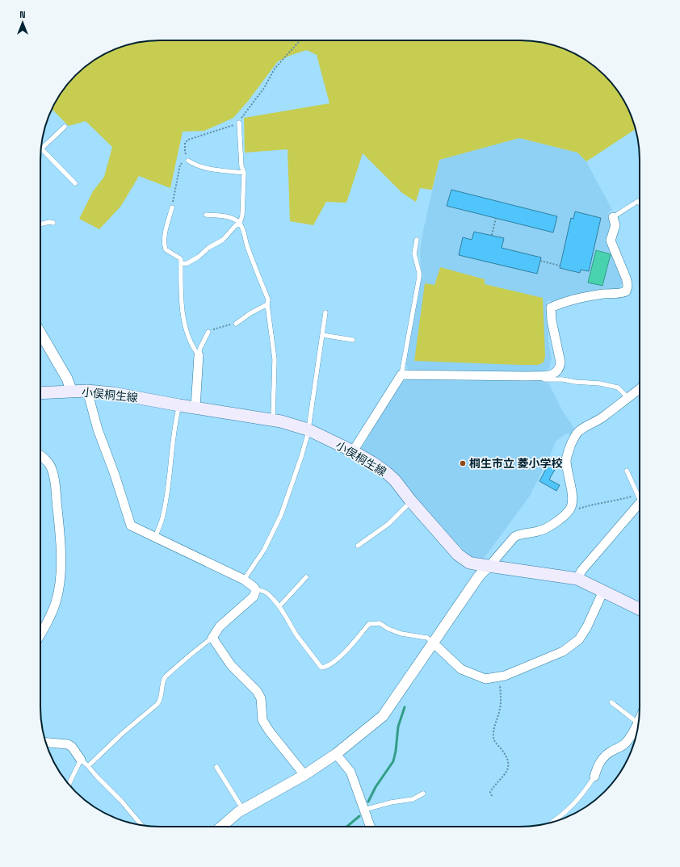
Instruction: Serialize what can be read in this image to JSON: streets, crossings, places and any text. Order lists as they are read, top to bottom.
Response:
{
  "streets": {
    "main road": ["小俣桐生線"]
  },
  "places": ["桐生市立 菱小学校"],
  "north": "top"
}
